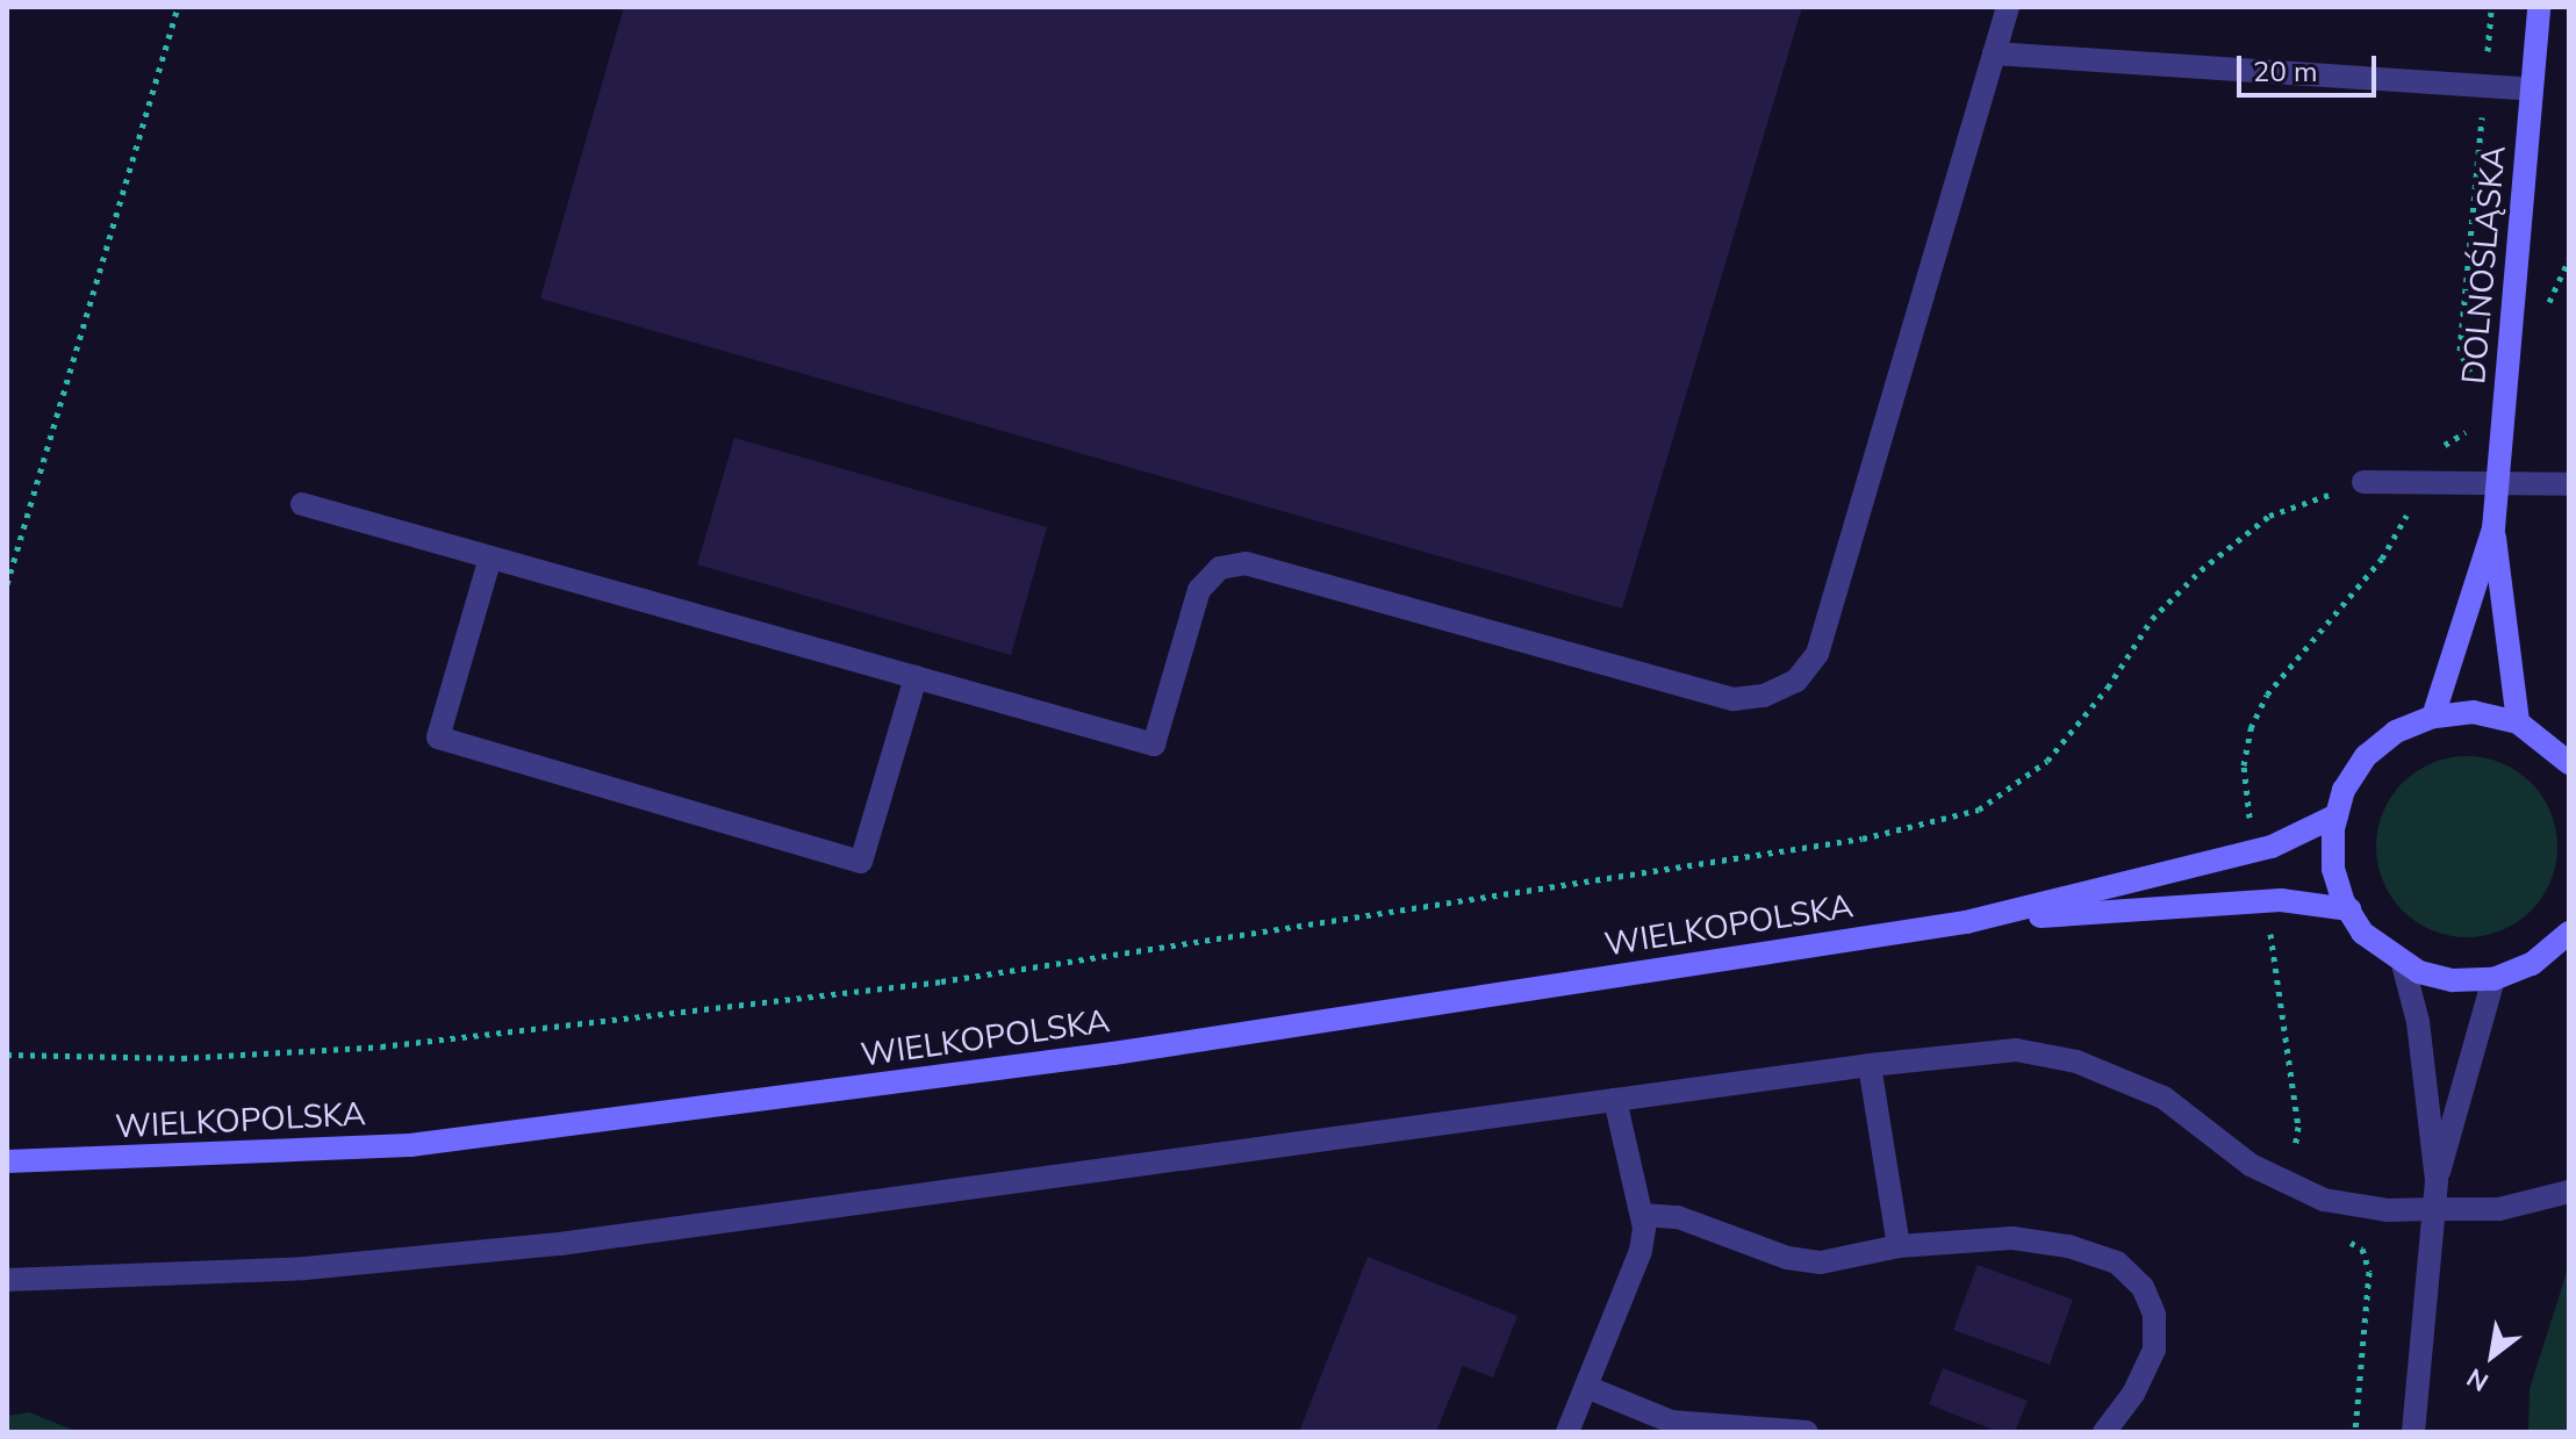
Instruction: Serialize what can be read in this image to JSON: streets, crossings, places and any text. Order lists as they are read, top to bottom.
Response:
{
  "streets": {
    "main road": ["DOLNOŚLĄSKA", "WIELKOPOLSKA"]
  },
  "scale_bar": "20 m",
  "north": "bottom left"
}
